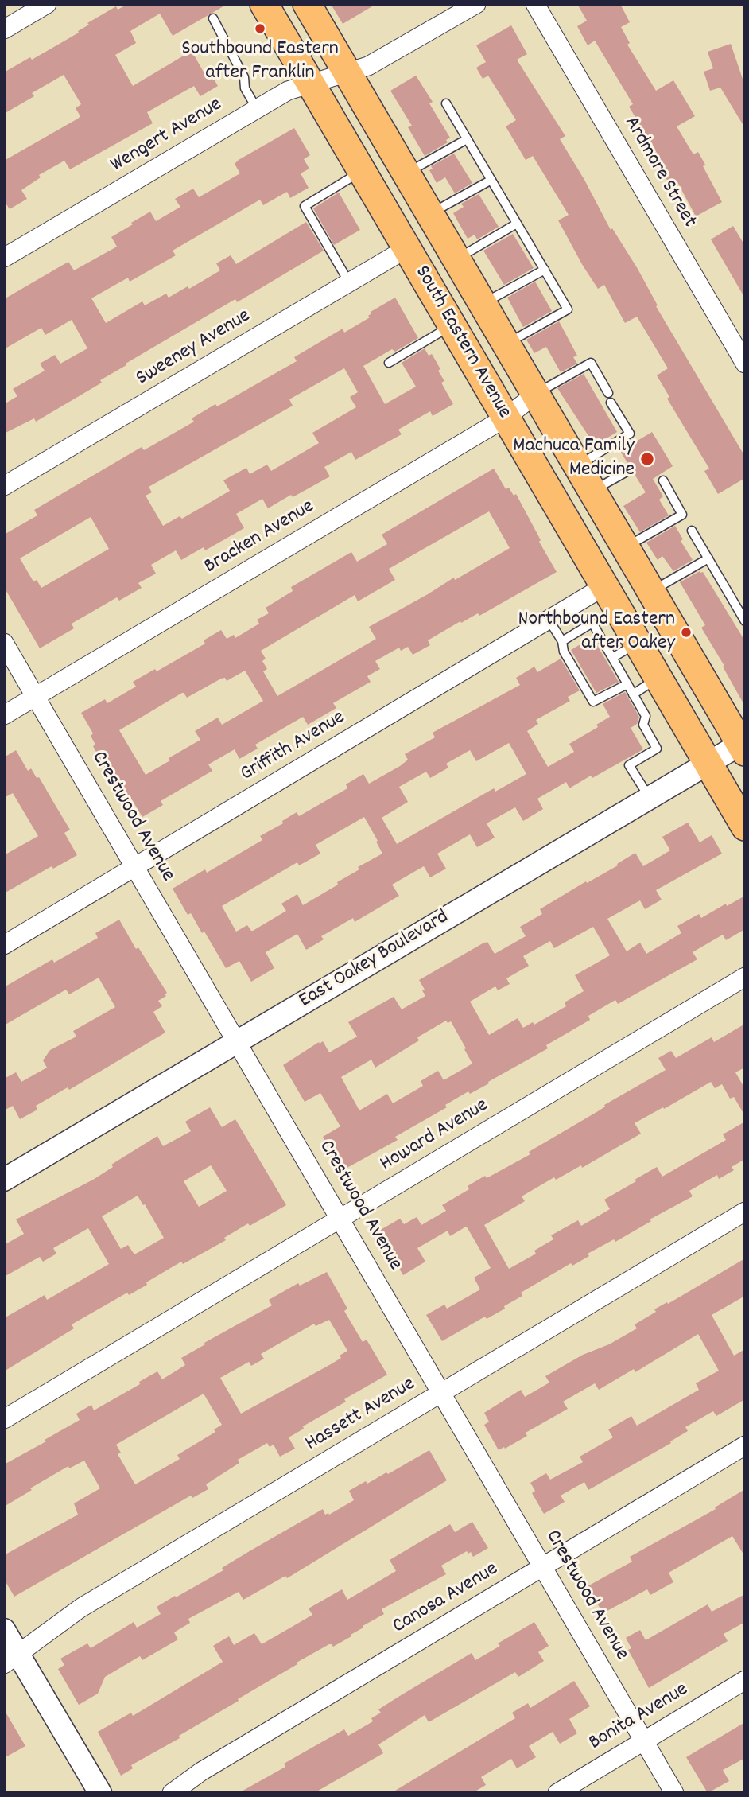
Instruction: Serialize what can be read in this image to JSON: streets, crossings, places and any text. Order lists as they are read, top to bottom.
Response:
{
  "streets": {
    "main road": ["South Eastern Avenue"],
    "street": [
      "Wengert Avenue",
      "Ardmore Street",
      "Sweeney Avenue",
      "Bracken Avenue",
      "Griffith Avenue",
      "Crestwood Avenue",
      "East Oakey Boulevard",
      "Howard Avenue",
      "Hassett Avenue",
      "Canosa Avenue",
      "Bonita Avenue"
    ]
  },
  "crossings": [
    ["Wengert Avenue", "South Eastern Avenue"],
    ["South Eastern Avenue", "Sweeney Avenue"],
    ["South Eastern Avenue", "Bracken Avenue"],
    ["South Eastern Avenue", "Griffith Avenue"],
    ["South Eastern Avenue", "East Oakey Boulevard"],
    ["Bracken Avenue", "Crestwood Avenue"],
    ["Griffith Avenue", "Crestwood Avenue"],
    ["Crestwood Avenue", "East Oakey Boulevard"],
    ["Crestwood Avenue", "Howard Avenue"],
    ["Crestwood Avenue", "Hassett Avenue"],
    ["Crestwood Avenue", "Canosa Avenue"],
    ["Crestwood Avenue", "Bonita Avenue"]
  ],
  "places": ["Southbound Eastern after Franklin", "Machuca Family Medicine", "Northbound Eastern after Oakey"]
}
